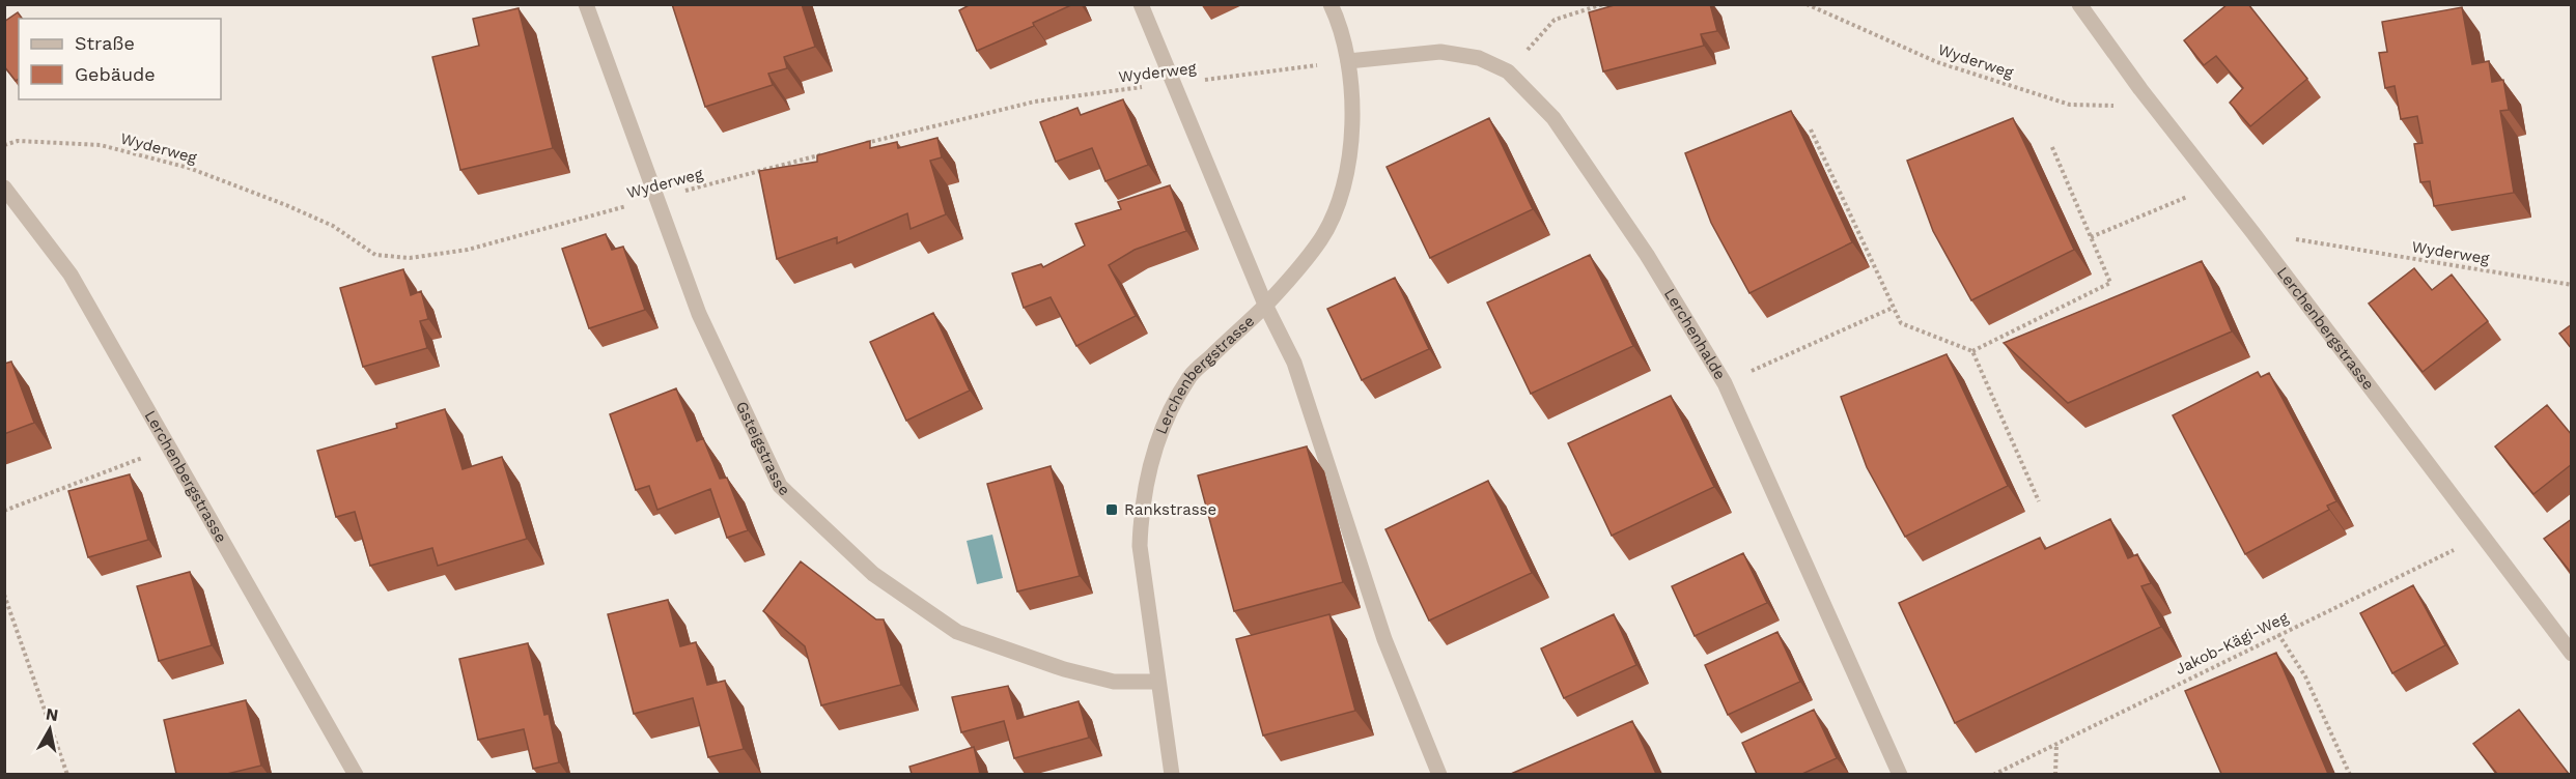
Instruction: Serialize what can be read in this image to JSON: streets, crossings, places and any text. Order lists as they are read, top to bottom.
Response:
{
  "streets": {
    "street": ["Lerchenbergstrasse", "Lerchenhalde", "Gsteigstrasse"],
    "path": ["Wyderweg", "Jakob-Kägi-Weg"]
  },
  "crossings": [
    ["Wyderweg", "Lerchenbergstrasse"],
    ["Wyderweg", "Lerchenhalde"],
    ["Wyderweg", "Gsteigstrasse"],
    ["Lerchenbergstrasse", "Lerchenhalde"],
    ["Lerchenbergstrasse", "Gsteigstrasse"],
    ["Lerchenbergstrasse", "Jakob-Kägi-Weg"]
  ],
  "places": {
    "transit": ["Rankstrasse"]
  },
  "legend": ["Straße", "Gebäude"],
  "north": "top"
}
